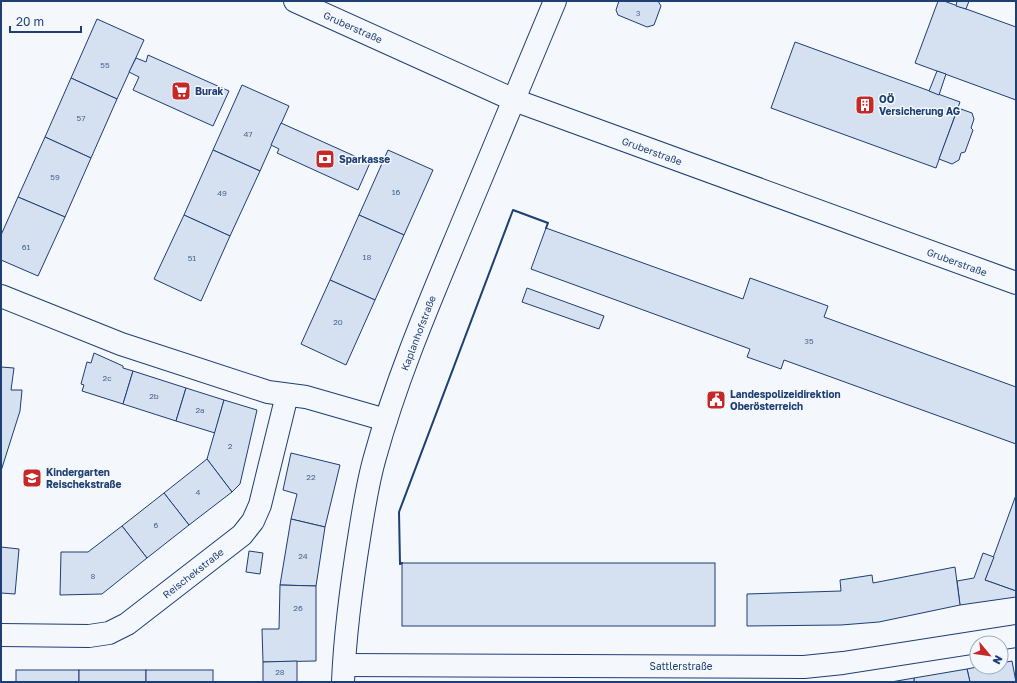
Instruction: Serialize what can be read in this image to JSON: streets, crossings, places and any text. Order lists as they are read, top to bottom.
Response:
{
  "streets": {
    "street": [
      "Gruberstraße",
      "Kaplanhofstraße",
      "Reischekstraße",
      "Sattlerstraße"
    ]
  },
  "crossings": [
    ["Gruberstraße", "Kaplanhofstraße"],
    ["Kaplanhofstraße", "Sattlerstraße"]
  ],
  "places": {
    "supermarket": ["Burak"],
    "building": ["OÖ Versicherung AG"],
    "bank": ["Sparkasse"],
    "public building": ["Landespolizeidirektion Oberösterreich"],
    "school or university": ["Kindergarten Reischekstraße"]
  },
  "house_numbers": [
    "3",
    "55",
    "57",
    "47",
    "59",
    "16",
    "49",
    "61",
    "18",
    "51",
    "20",
    "35",
    "2c",
    "2b",
    "2a",
    "2",
    "22",
    "4",
    "6",
    "24",
    "8",
    "26",
    "28"
  ],
  "scale_bar": "20 m",
  "north": "bottom right"
}
